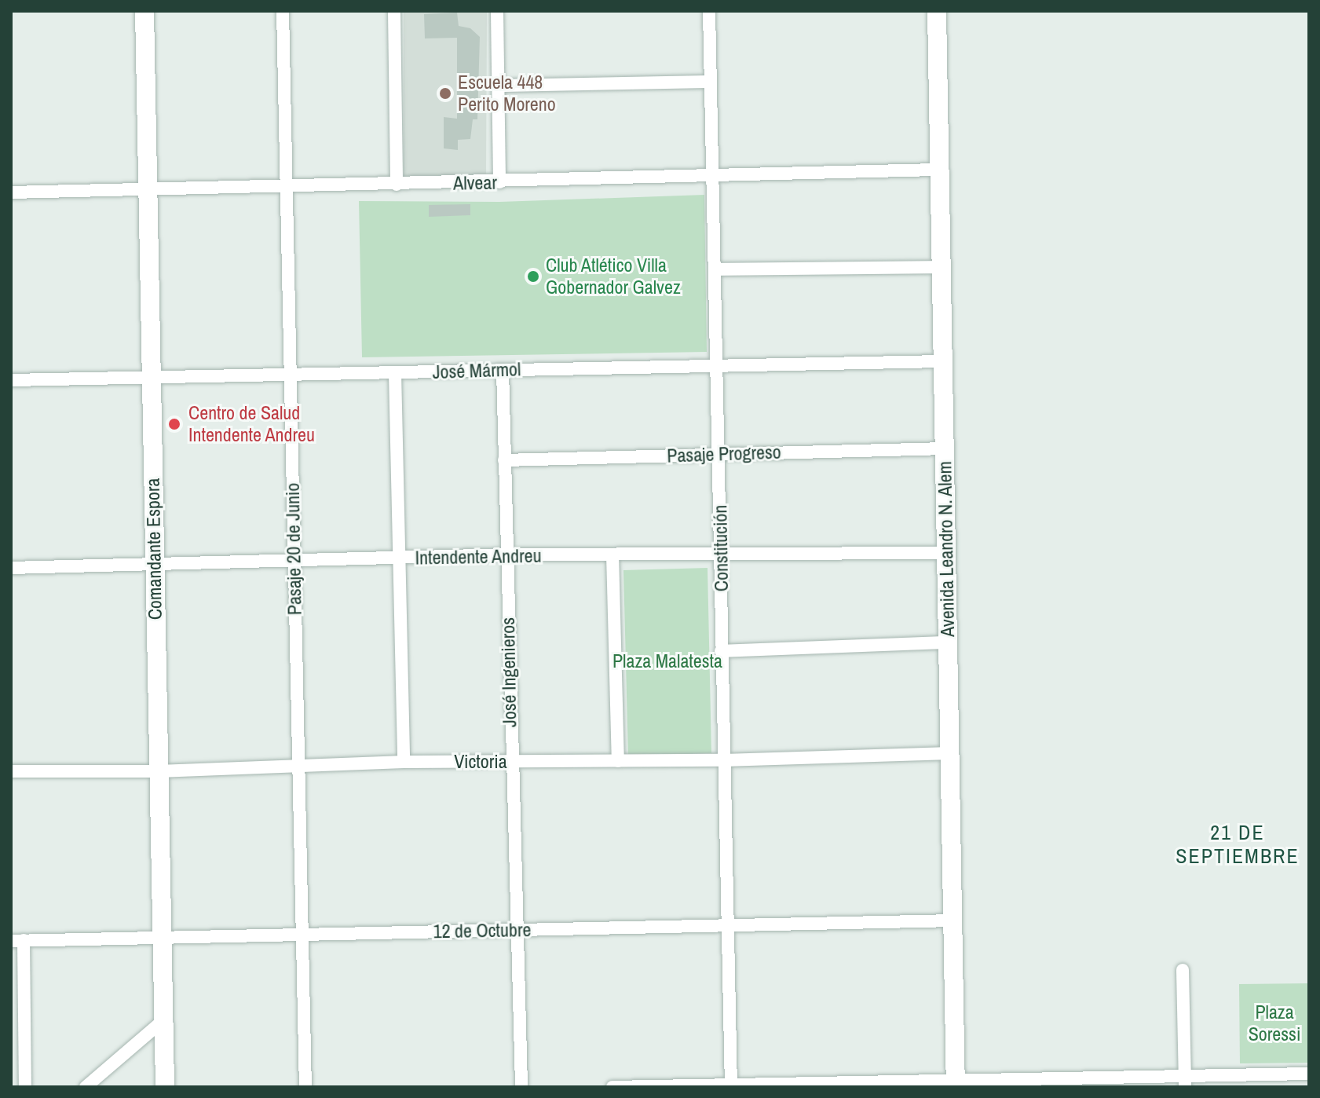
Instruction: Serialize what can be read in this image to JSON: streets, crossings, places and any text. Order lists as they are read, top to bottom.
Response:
{
  "streets": {
    "street": [
      "Alvear",
      "José Mármol",
      "Pasaje Progreso",
      "Constitución",
      "Comandante Espora",
      "Pasaje 20 de Junio",
      "Avenida Leandro N. Alem",
      "Intendente Andreu",
      "José Ingenieros",
      "Victoria",
      "12 de Octubre"
    ]
  },
  "crossings": [
    ["Alvear", "Constitución"],
    ["Alvear", "Comandante Espora"],
    ["Alvear", "Pasaje 20 de Junio"],
    ["Alvear", "Avenida Leandro N. Alem"],
    ["José Mármol", "Constitución"],
    ["José Mármol", "Comandante Espora"],
    ["José Mármol", "Pasaje 20 de Junio"],
    ["José Mármol", "Avenida Leandro N. Alem"],
    ["José Mármol", "José Ingenieros"],
    ["Pasaje Progreso", "Constitución"],
    ["Pasaje Progreso", "Avenida Leandro N. Alem"],
    ["Pasaje Progreso", "José Ingenieros"],
    ["Constitución", "Intendente Andreu"],
    ["Constitución", "Victoria"],
    ["Constitución", "12 de Octubre"],
    ["Comandante Espora", "Intendente Andreu"],
    ["Comandante Espora", "Victoria"],
    ["Comandante Espora", "12 de Octubre"],
    ["Pasaje 20 de Junio", "Intendente Andreu"],
    ["Pasaje 20 de Junio", "Victoria"],
    ["Pasaje 20 de Junio", "12 de Octubre"],
    ["Avenida Leandro N. Alem", "Intendente Andreu"],
    ["Avenida Leandro N. Alem", "Victoria"],
    ["Avenida Leandro N. Alem", "12 de Octubre"],
    ["Intendente Andreu", "José Ingenieros"],
    ["José Ingenieros", "Victoria"],
    ["José Ingenieros", "12 de Octubre"]
  ],
  "districts": ["21 DE SEPTIEMBRE"],
  "parks": ["Plaza Malatesta", "Plaza Soressi"],
  "places": ["Escuela 448 Perito Moreno", "Club Atlético Villa Gobernador Galvez", "Centro de Salud Intendente Andreu"]
}
